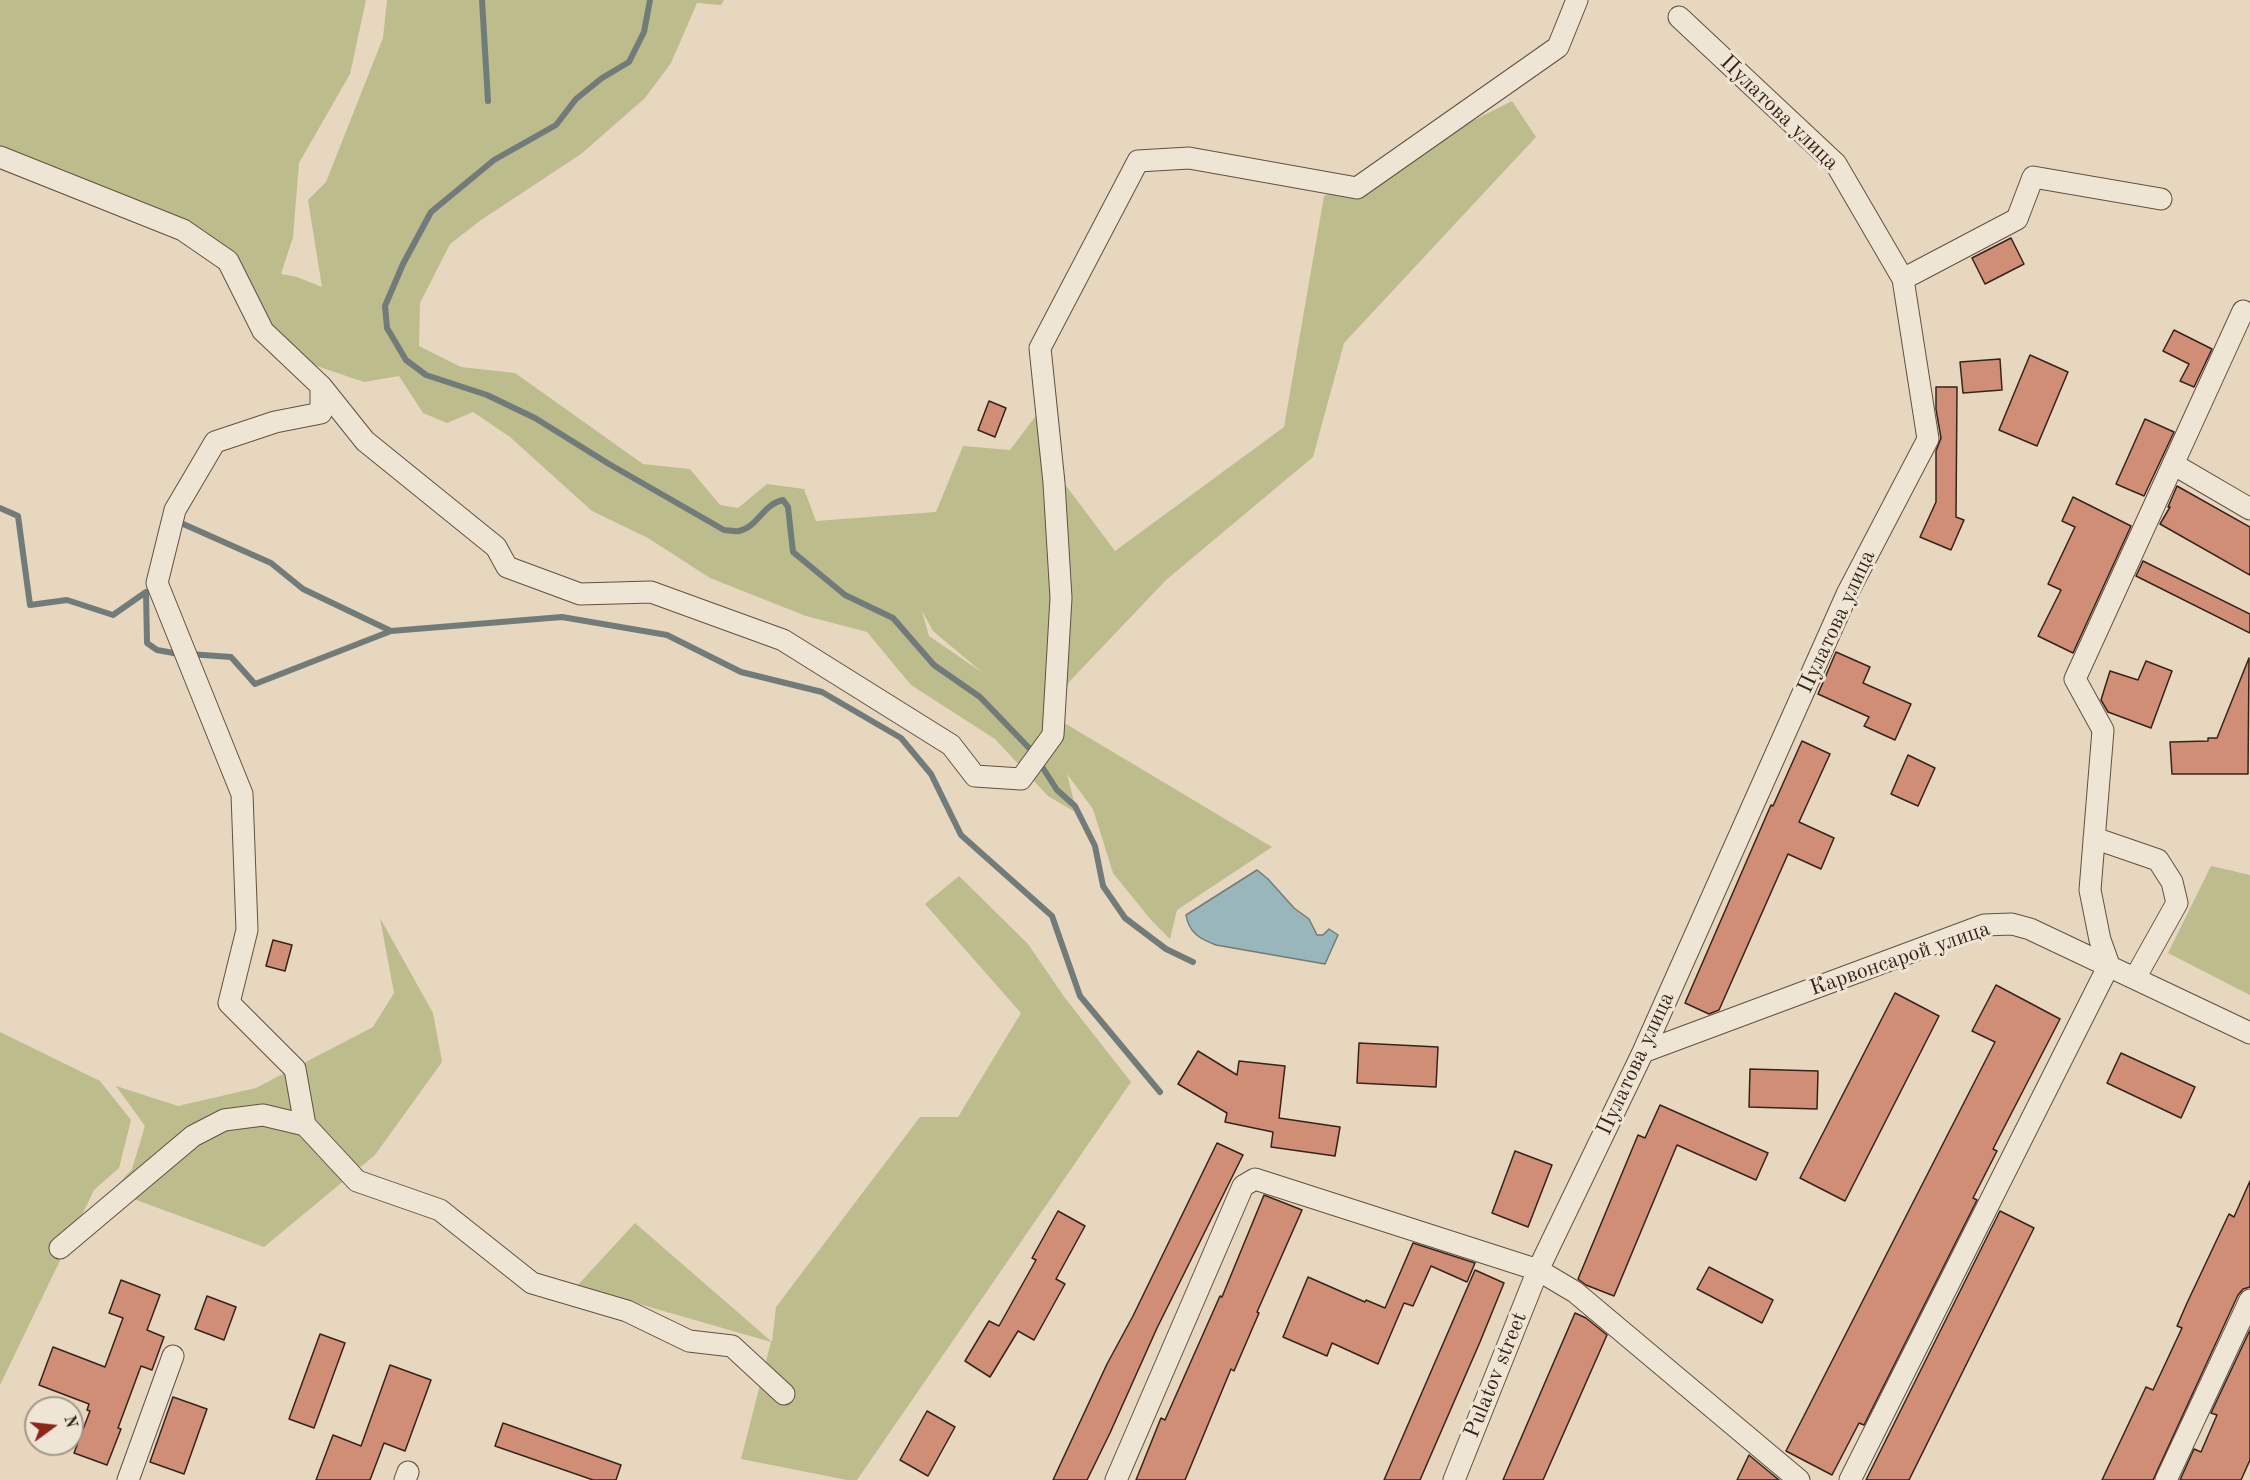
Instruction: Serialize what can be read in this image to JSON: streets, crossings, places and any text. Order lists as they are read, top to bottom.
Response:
{
  "streets": {
    "street": ["Пулатова улица", "Карвонсарой улица", "Pulatov street"]
  },
  "crossings": [
    ["Пулатова улица", "Карвонсарой улица"],
    ["Пулатова улица", "Pulatov street"]
  ],
  "north": "right"
}
